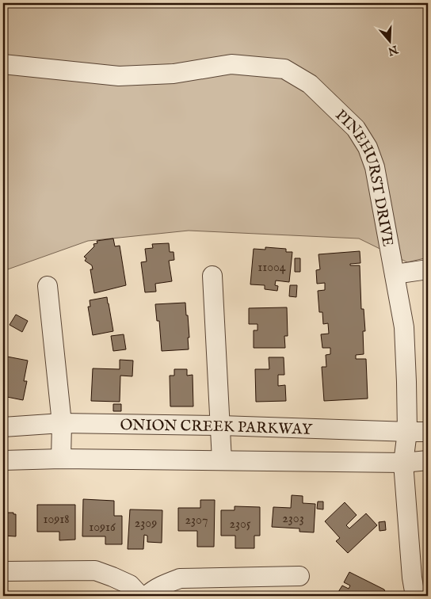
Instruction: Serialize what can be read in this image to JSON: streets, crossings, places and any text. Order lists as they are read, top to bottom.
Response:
{
  "streets": {
    "street": ["PINEHURST DRIVE", "ONION CREEK PARKWAY"]
  },
  "crossings": [
    ["PINEHURST DRIVE", "ONION CREEK PARKWAY"]
  ],
  "house_numbers": [
    "11004",
    "2303",
    "10918",
    "2307",
    "2309",
    "2305",
    "10916"
  ],
  "north": "bottom"
}
